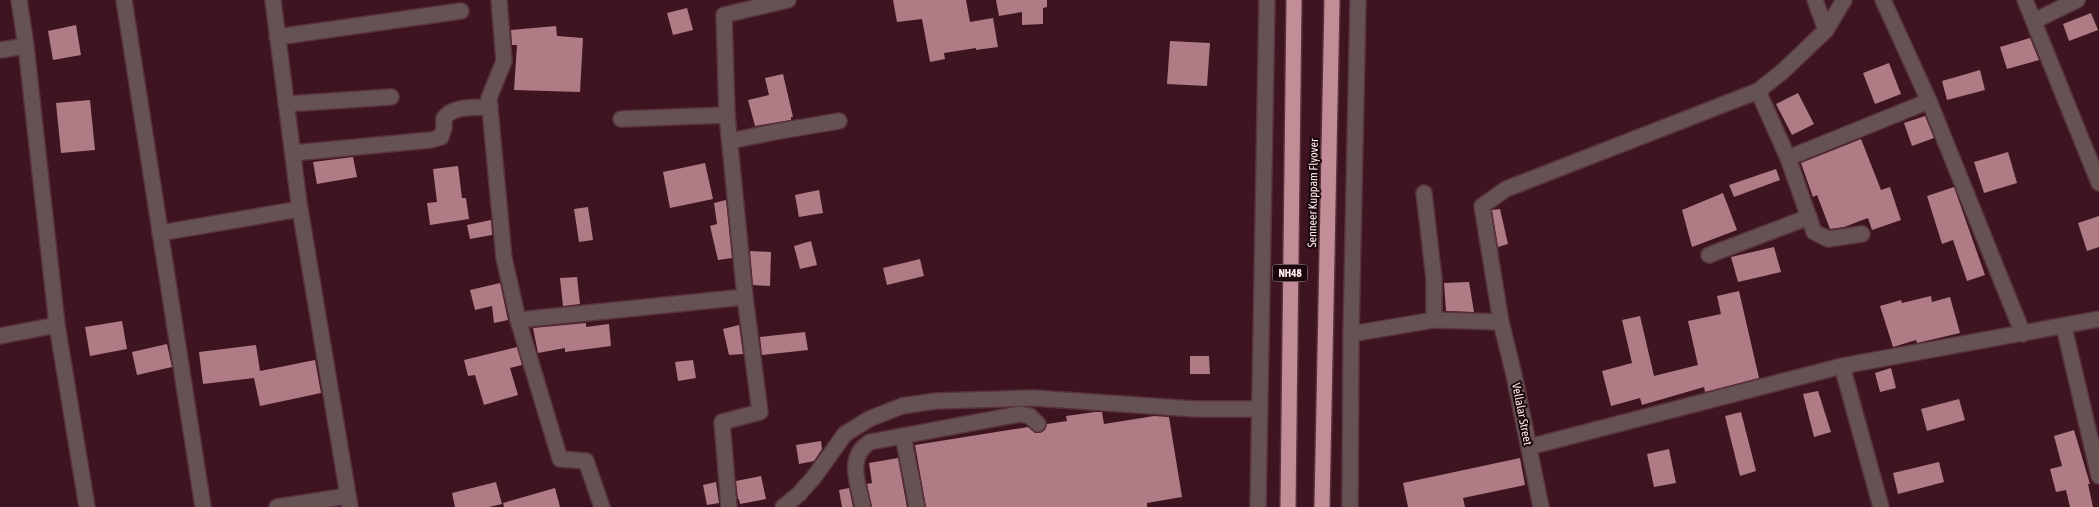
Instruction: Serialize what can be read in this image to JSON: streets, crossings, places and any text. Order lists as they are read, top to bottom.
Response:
{
  "streets": {
    "highway": ["Senneer Kuppam Flyover", "NH48"],
    "street": ["Vellalar Street"]
  }
}
